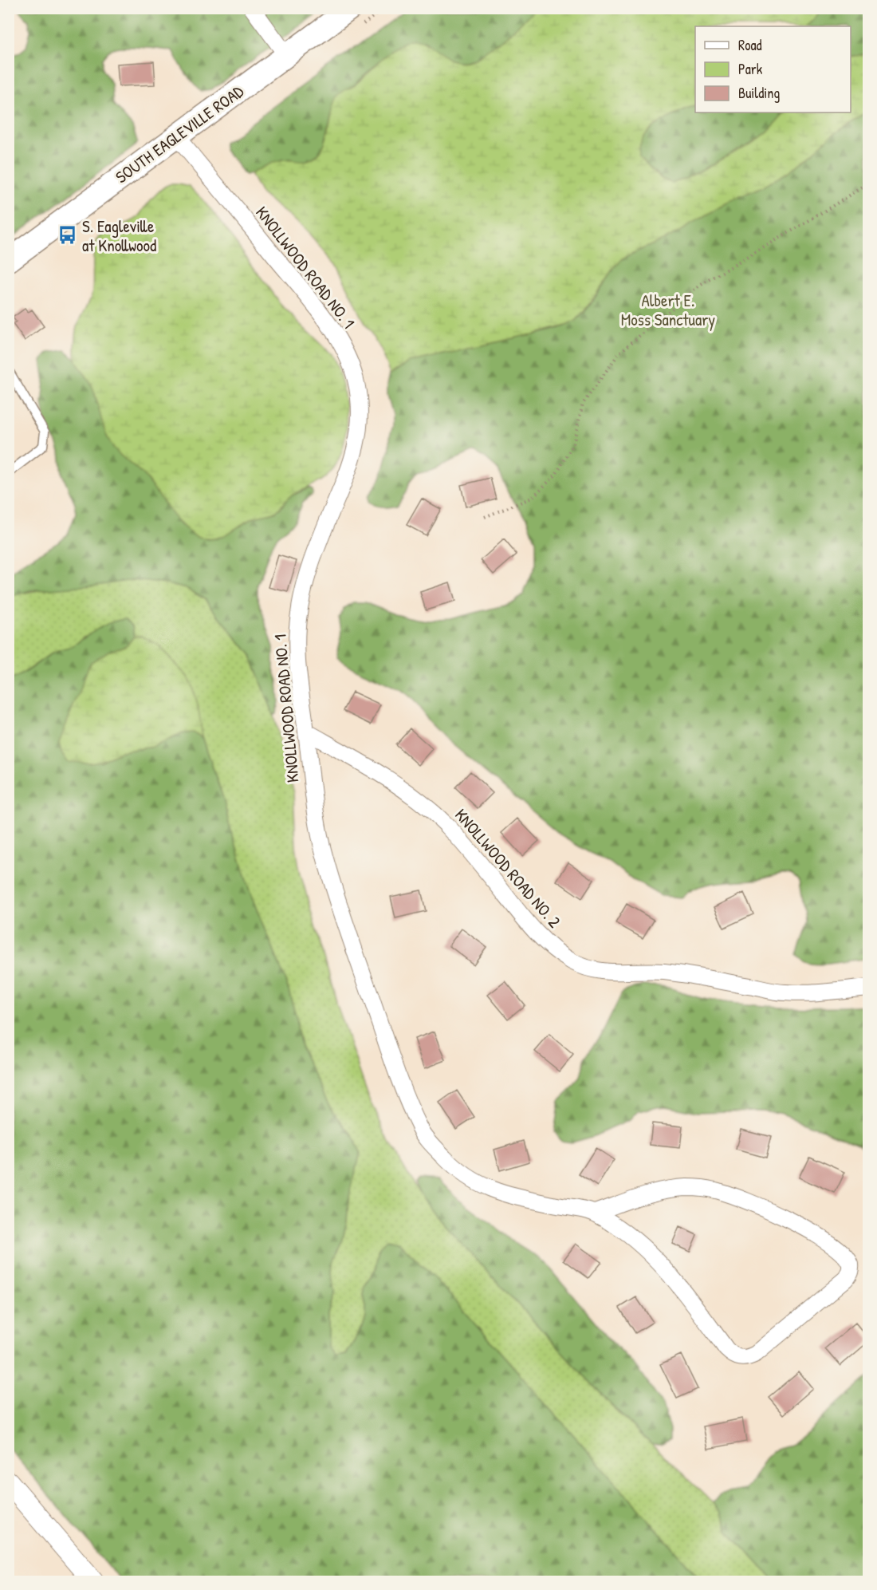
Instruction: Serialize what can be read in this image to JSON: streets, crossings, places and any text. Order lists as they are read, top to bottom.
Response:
{
  "streets": {
    "main road": ["SOUTH EAGLEVILLE ROAD"],
    "street": ["KNOLLWOOD ROAD NO. 1", "KNOLLWOOD ROAD NO. 2"]
  },
  "crossings": [
    ["SOUTH EAGLEVILLE ROAD", "KNOLLWOOD ROAD NO. 1"],
    ["KNOLLWOOD ROAD NO. 1", "KNOLLWOOD ROAD NO. 2"]
  ],
  "parks": ["Albert E. Moss Sanctuary"],
  "places": {
    "bus stop": ["S. Eagleville at Knollwood"]
  },
  "legend": ["Road", "Park", "Building"]
}
